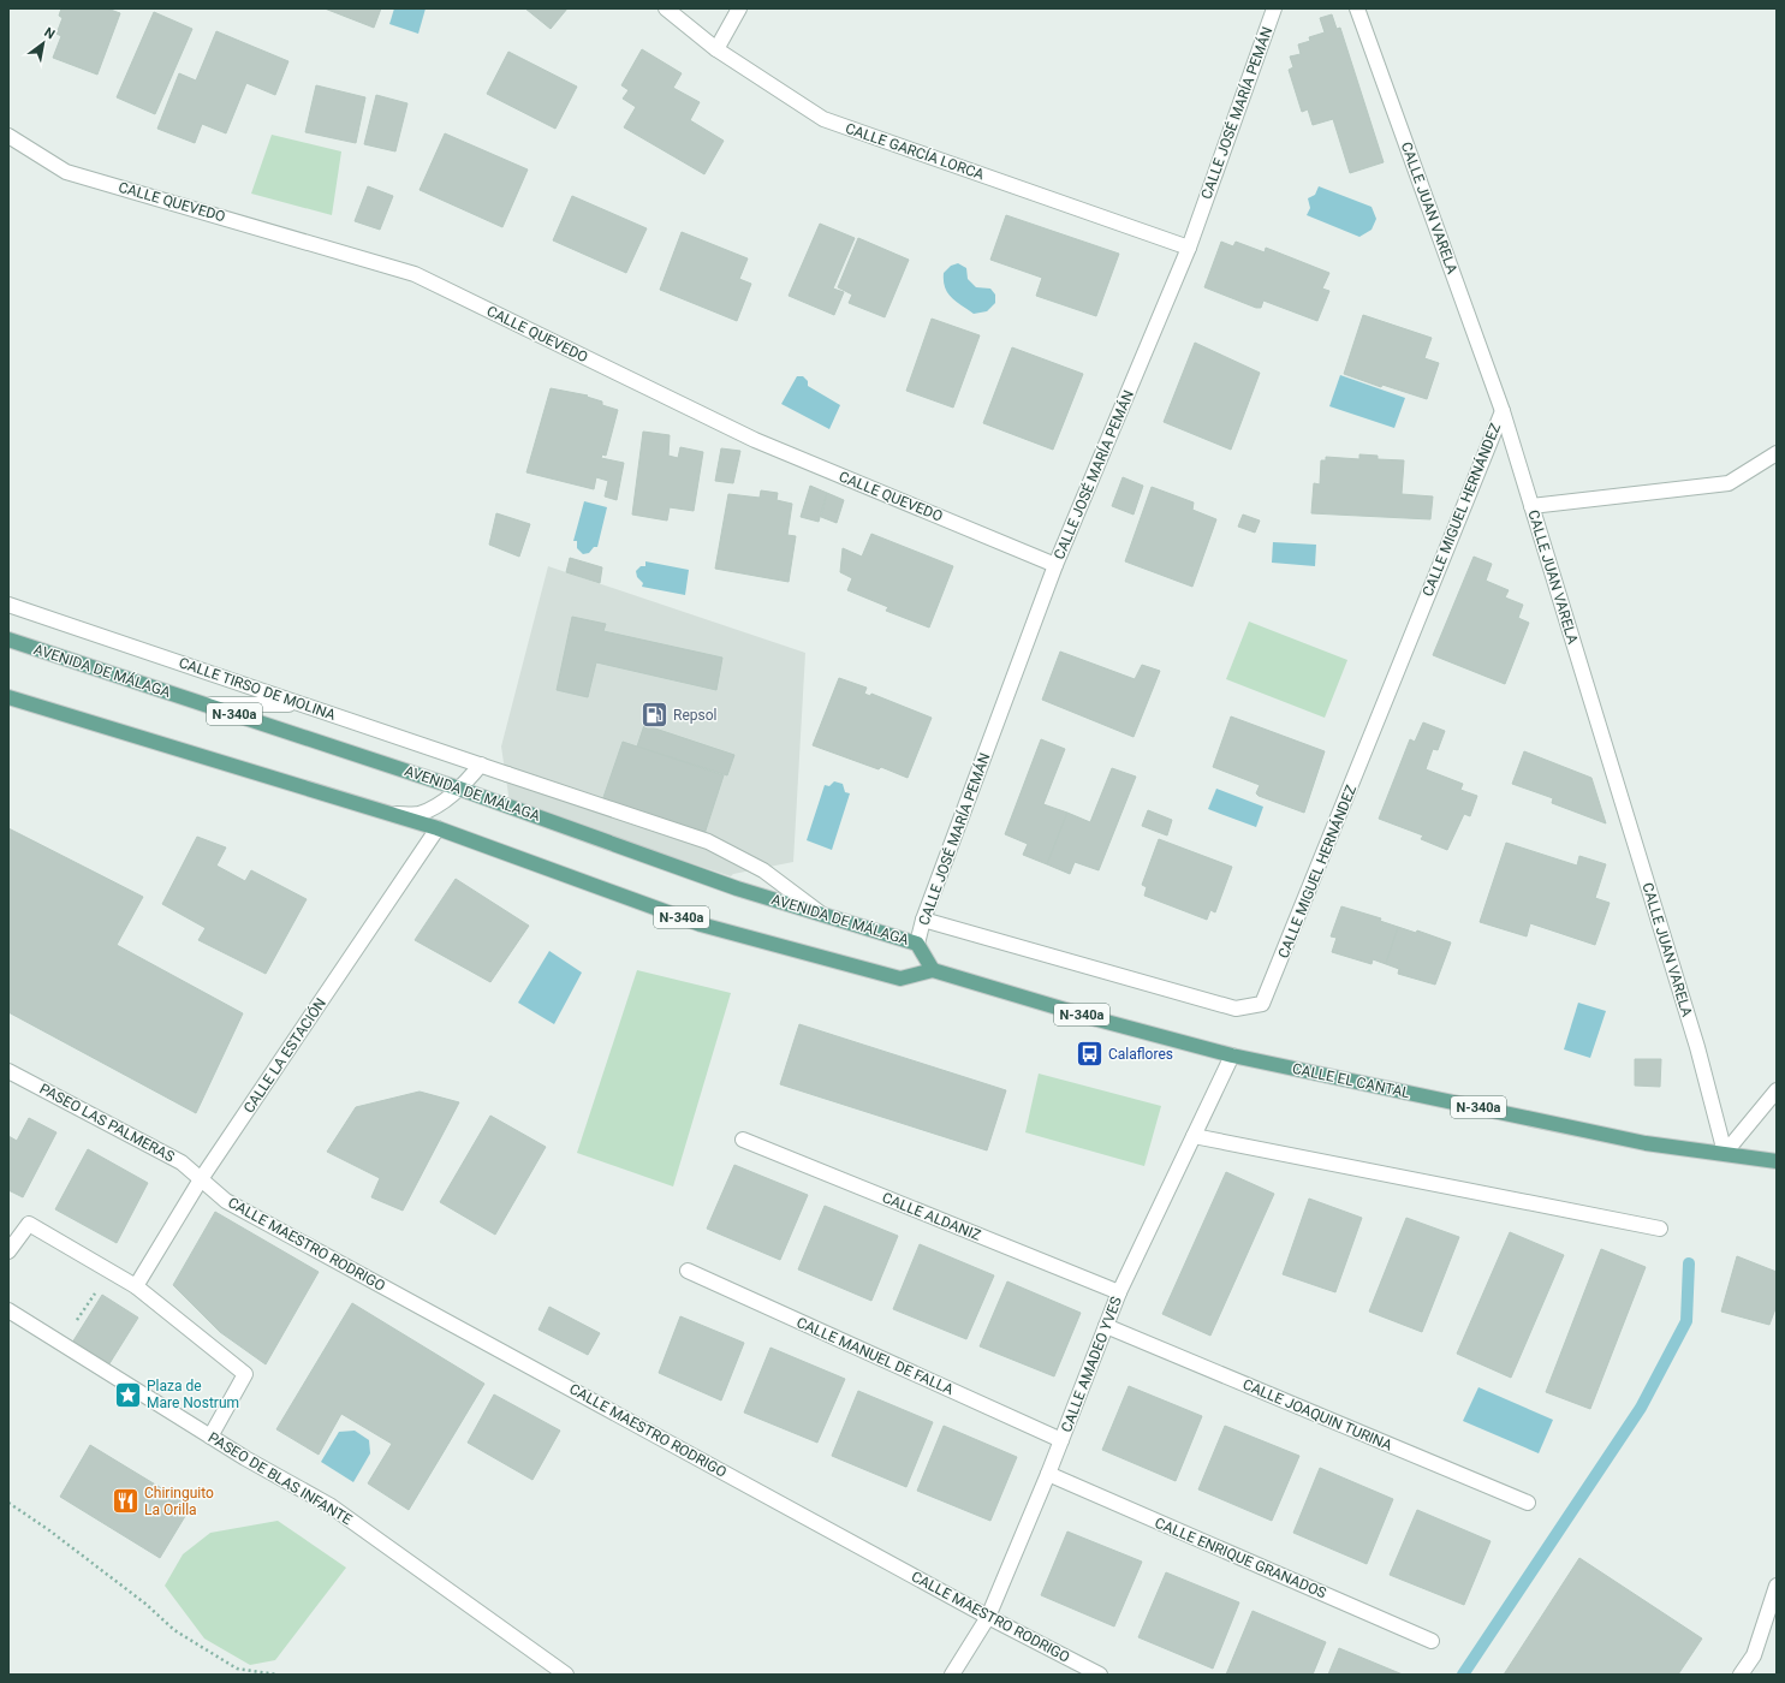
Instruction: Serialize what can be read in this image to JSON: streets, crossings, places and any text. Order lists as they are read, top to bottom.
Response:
{
  "streets": {
    "main road": ["AVENIDA DE MÁLAGA", "N-340a", "CALLE EL CANTAL"],
    "street": [
      "CALLE JOSÉ MARÍA PEMÁN",
      "CALLE GARCÍA LORCA",
      "CALLE QUEVEDO",
      "CALLE JUAN VARELA",
      "CALLE MIGUEL HERNÁNDEZ",
      "CALLE TIRSO DE MOLINA",
      "CALLE LA ESTACIÓN",
      "PASEO LAS PALMERAS",
      "CALLE ALDANIZ",
      "CALLE MAESTRO RODRIGO",
      "CALLE MANUEL DE FALLA",
      "CALLE AMADEO YVES",
      "CALLE JOAQUIN TURINA",
      "PASEO DE BLAS INFANTE",
      "CALLE ENRIQUE GRANADOS"
    ]
  },
  "crossings": [
    ["CALLE JOSÉ MARÍA PEMÁN", "CALLE GARCÍA LORCA"],
    ["CALLE JOSÉ MARÍA PEMÁN", "CALLE QUEVEDO"],
    ["CALLE JOSÉ MARÍA PEMÁN", "CALLE MIGUEL HERNÁNDEZ"],
    ["CALLE JOSÉ MARÍA PEMÁN", "AVENIDA DE MÁLAGA"],
    ["CALLE JUAN VARELA", "CALLE MIGUEL HERNÁNDEZ"],
    ["CALLE JUAN VARELA", "CALLE EL CANTAL"],
    ["AVENIDA DE MÁLAGA", "CALLE TIRSO DE MOLINA"],
    ["AVENIDA DE MÁLAGA", "N-340a"],
    ["AVENIDA DE MÁLAGA", "CALLE EL CANTAL"],
    ["N-340a", "CALLE LA ESTACIÓN"],
    ["N-340a", "CALLE EL CANTAL"],
    ["CALLE LA ESTACIÓN", "PASEO LAS PALMERAS"],
    ["CALLE LA ESTACIÓN", "CALLE MAESTRO RODRIGO"],
    ["CALLE EL CANTAL", "CALLE AMADEO YVES"],
    ["PASEO LAS PALMERAS", "CALLE MAESTRO RODRIGO"],
    ["CALLE ALDANIZ", "CALLE AMADEO YVES"],
    ["CALLE MAESTRO RODRIGO", "CALLE AMADEO YVES"],
    ["CALLE MANUEL DE FALLA", "CALLE AMADEO YVES"],
    ["CALLE AMADEO YVES", "CALLE JOAQUIN TURINA"],
    ["CALLE AMADEO YVES", "CALLE ENRIQUE GRANADOS"]
  ],
  "places": {
    "fuel station": ["Repsol"],
    "bus stop": ["Calaflores"],
    "place": ["Plaza de Mare Nostrum"],
    "restaurant": ["Chiringuito La Orilla"]
  },
  "north": "top right"
}
